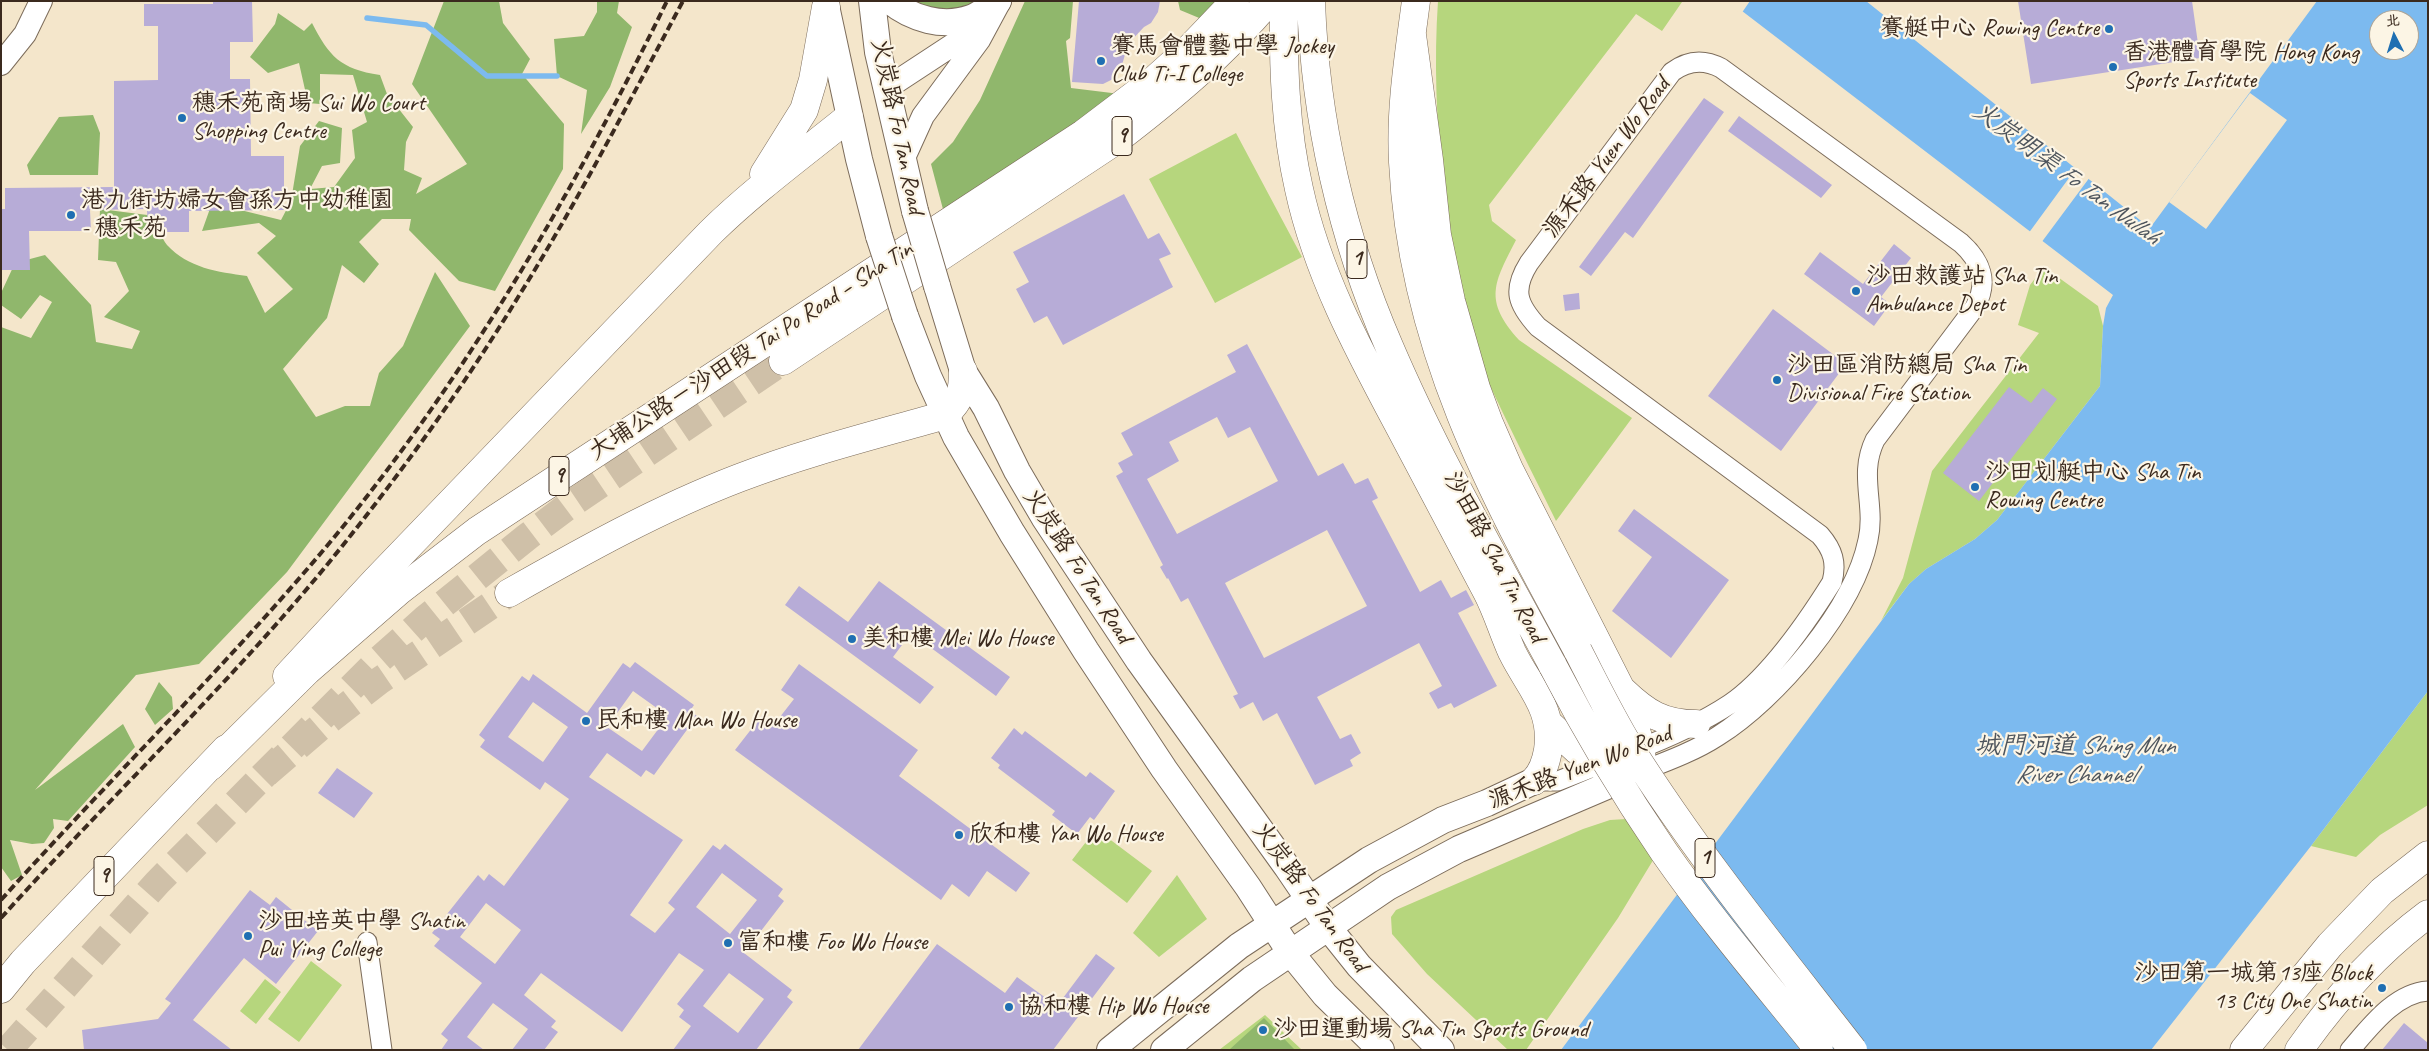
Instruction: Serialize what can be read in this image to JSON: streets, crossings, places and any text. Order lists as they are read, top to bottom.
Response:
{
  "streets": {
    "main road": [
      "火炭路 Fo Tan Road",
      "9",
      "源禾路 Yuen Wo Road",
      "1",
      "大埔公路－沙田段 Tai Po Road – Sha Tin",
      "沙田路 Sha Tin Road"
    ]
  },
  "crossings": [
    ["火炭路 Fo Tan Road", "源禾路 Yuen Wo Road"]
  ],
  "water": ["火炭明渠 Fo Tan Nullah", "城門河道 Shing Mun River Channel"],
  "places": [
    "賽艇中心 Rowing Centre",
    "賽馬會體藝中學 Jockey Club Ti-I College",
    "香港體育學院 Hong Kong Sports Institute",
    "穗禾苑商場 Sui Wo Court Shopping Centre",
    "港九街坊婦女會孫方中幼稚園 - 穗禾苑",
    "沙田救護站 Sha Tin Ambulance Depot",
    "沙田區消防總局 Sha Tin Divisional Fire Station",
    "沙田划艇中心 Sha Tin Rowing Centre",
    "美和樓 Mei Wo House",
    "民和樓 Man Wo House",
    "欣和樓 Yan Wo House",
    "沙田培英中學 Shatin Pui Ying College",
    "富和樓 Foo Wo House",
    "沙田第一城第13座 Block 13 City One Shatin",
    "協和樓 Hip Wo House",
    "沙田運動場 Sha Tin Sports Ground"
  ],
  "north": "top"
}
